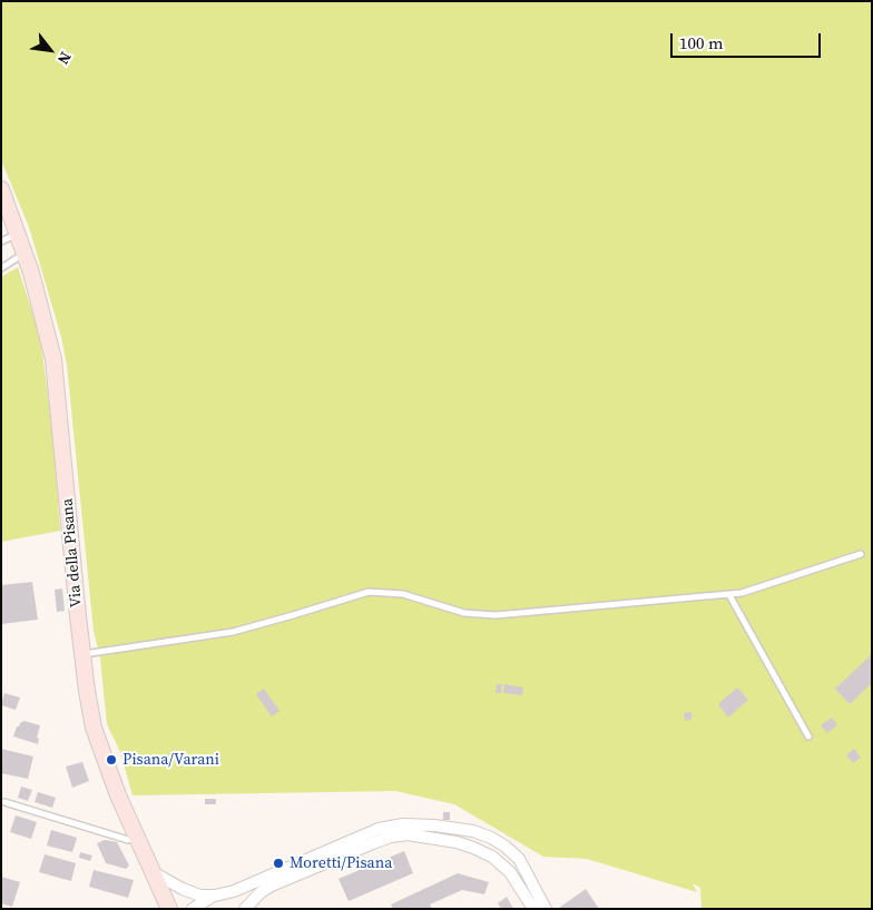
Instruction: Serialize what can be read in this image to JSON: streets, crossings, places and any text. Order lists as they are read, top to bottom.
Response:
{
  "streets": {
    "main road": ["Via della Pisana"]
  },
  "places": ["Pisana/Varani", "Moretti/Pisana"],
  "scale_bar": "100 m",
  "north": "bottom right"
}
